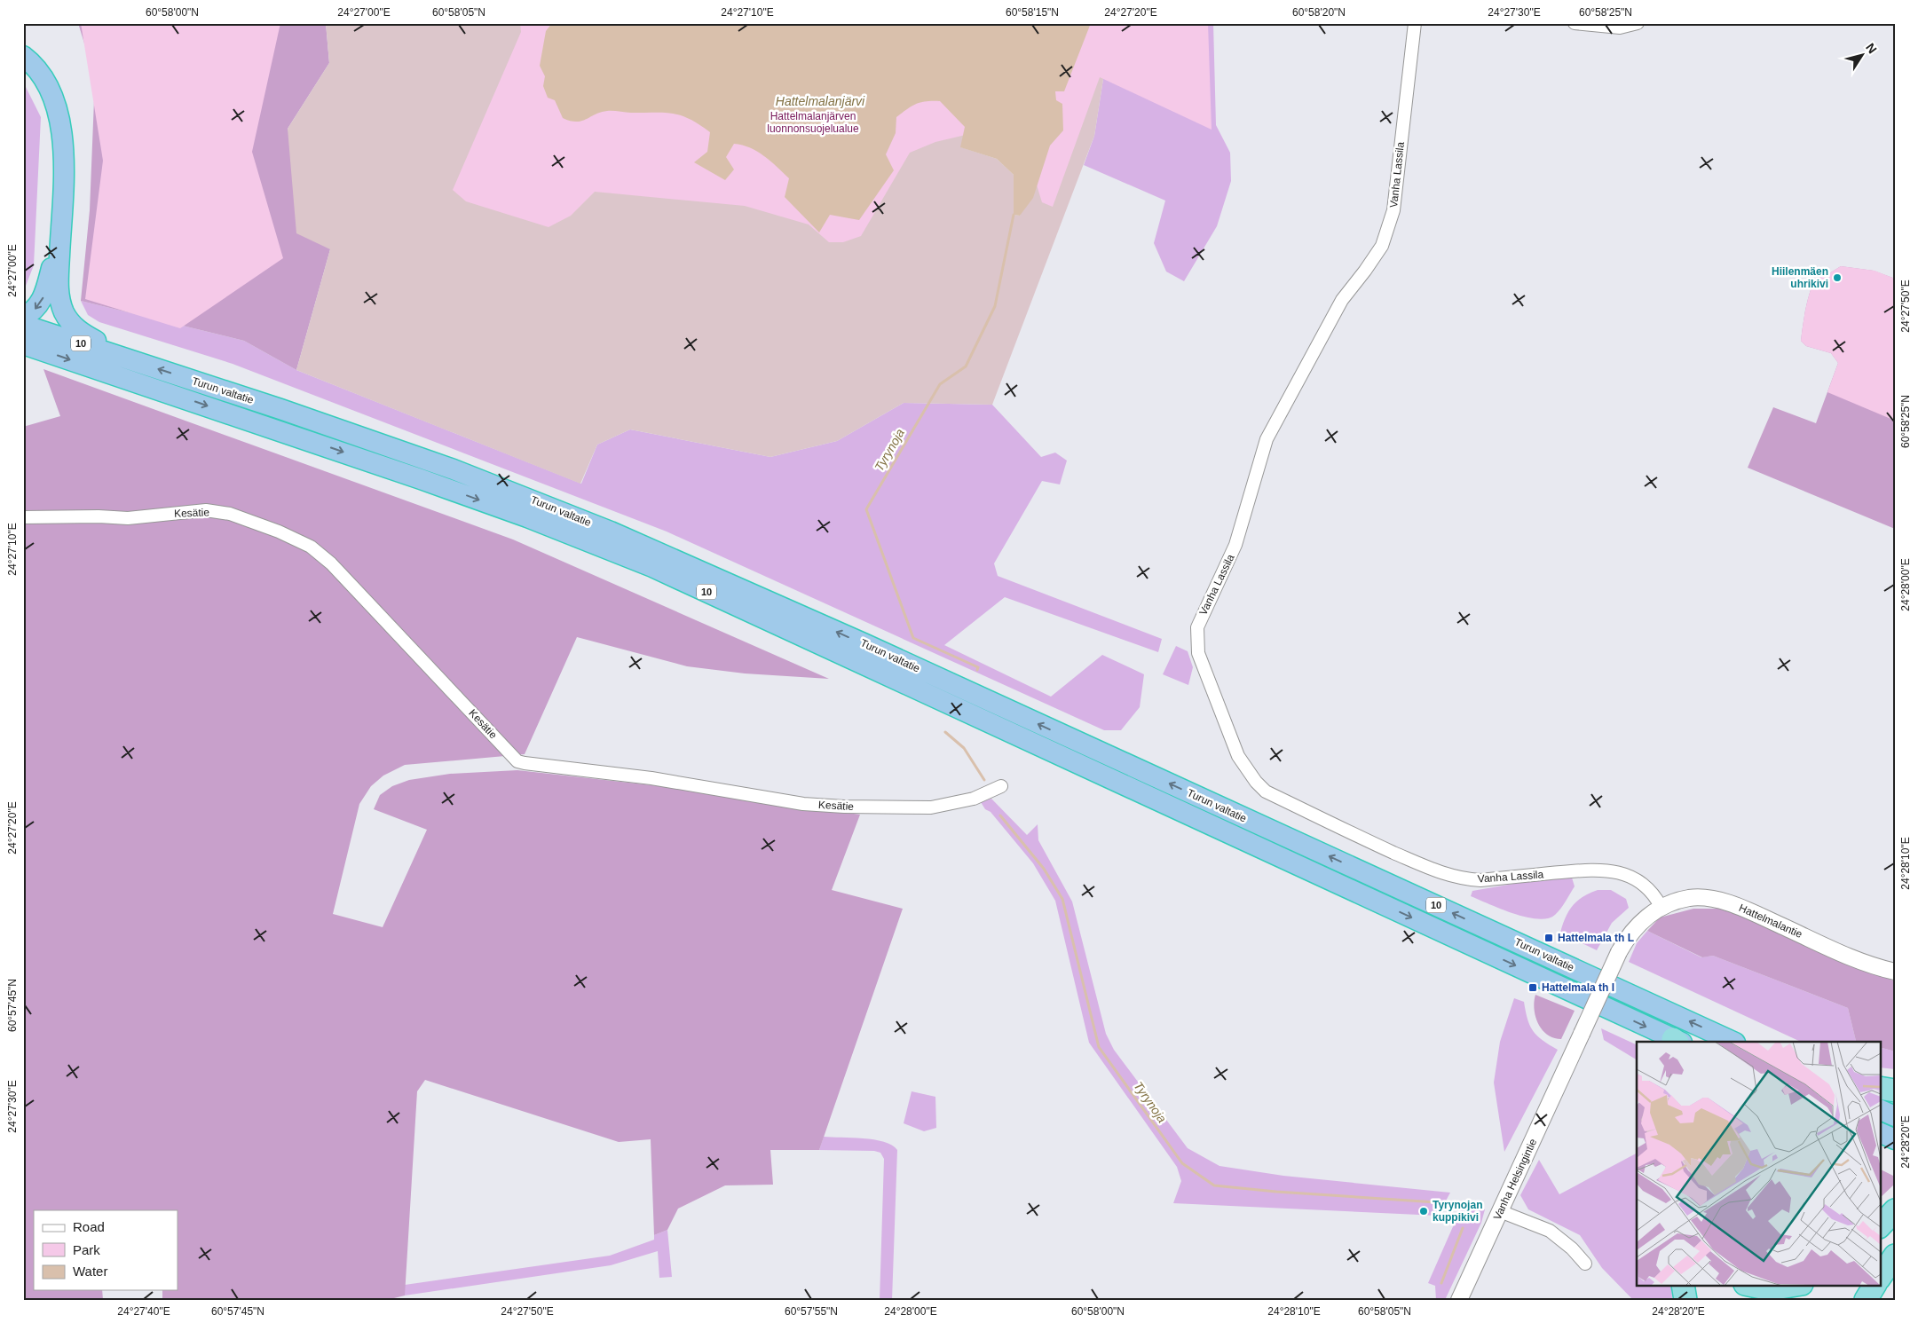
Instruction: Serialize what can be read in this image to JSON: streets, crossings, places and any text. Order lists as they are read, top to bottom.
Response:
{
  "streets": {
    "highway": ["10", "Turun valtatie"],
    "street": [
      "Vanha Lassila",
      "Kesätie",
      "Hattelmalantie",
      "Vanha Helsingintie"
    ]
  },
  "crossings": [
    ["Vanha Lassila", "Hattelmalantie"],
    ["Hattelmalantie", "Vanha Helsingintie"]
  ],
  "water": ["Hattelmalanjärvi", "Tyrynoja"],
  "parks": ["Hattelmalanjärven luonnonsuojelualue"],
  "places": {
    "other": ["Hiilenmäen uhrikivi", "Tyrynojan kuppikivi"],
    "transit": ["Hattelmala th L", "Hattelmala th I"]
  },
  "legend": ["Road", "Park", "Water"],
  "north": "top right",
  "coordinates": [
    "60°58'00\"N",
    "24°27'00\"E",
    "60°58'05\"N",
    "24°27'10\"E",
    "60°58'15\"N",
    "24°27'20\"E",
    "60°58'20\"N",
    "24°27'30\"E",
    "60°58'25\"N",
    "24°27'50\"E",
    "24°28'00\"E",
    "24°28'10\"E",
    "60°57'45\"N",
    "24°28'20\"E",
    "24°27'40\"E",
    "60°57'55\"N"
  ]
}
